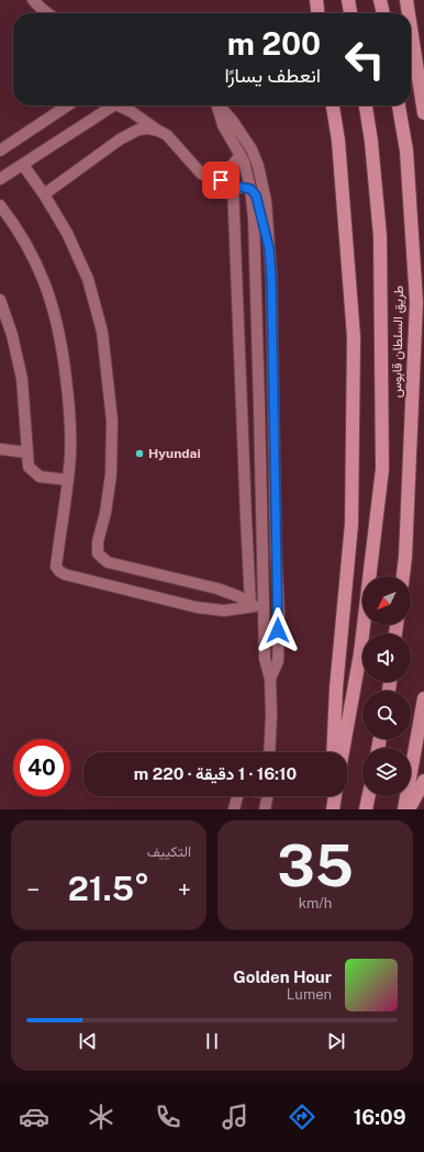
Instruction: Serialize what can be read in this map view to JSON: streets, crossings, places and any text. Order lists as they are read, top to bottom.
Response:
{
  "streets": {
    "highway": ["طريق السلطان قابوس"]
  },
  "places": ["Hyundai"],
  "north": "bottom left",
  "page": {
    "turn": ["200 m", "انعطف يسارًا"],
    "limit": "40",
    "trip": "16:10 · 1 دقيقة · 220 m",
    "tile": [
      ["35", "km/h"],
      "التكييف"
    ],
    "heat": ["−", "21.5°", "+"],
    "song": ["Golden Hour", "Lumen"],
    "tabs": "16:09"
  }
}
